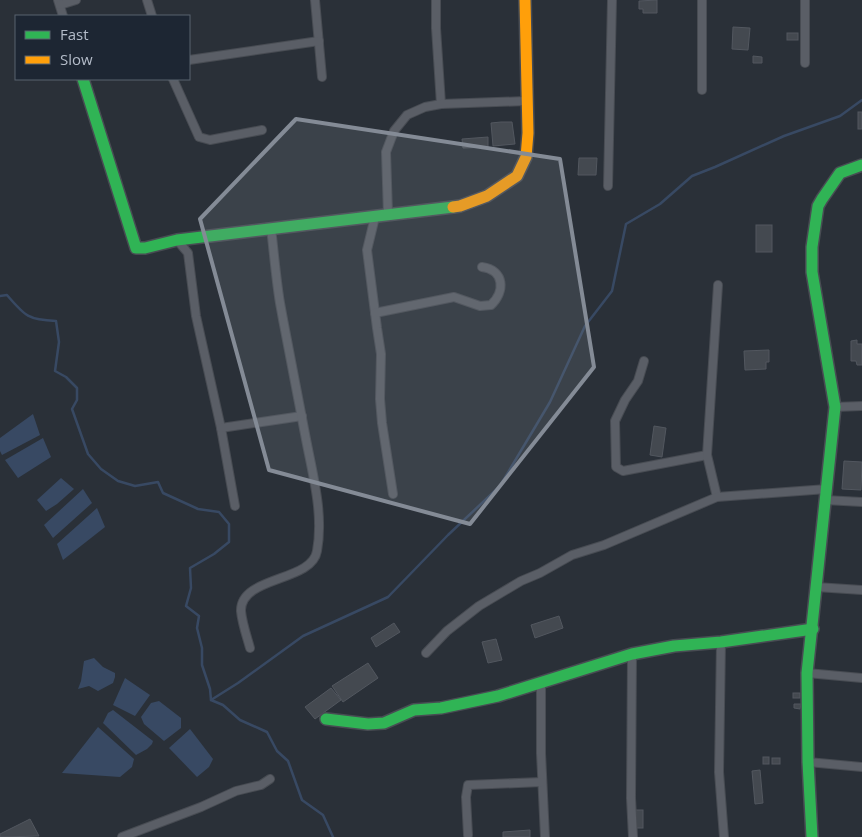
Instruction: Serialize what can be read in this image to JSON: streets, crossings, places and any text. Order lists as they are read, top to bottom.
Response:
{
  "legend": ["Fast", "Slow"]
}
